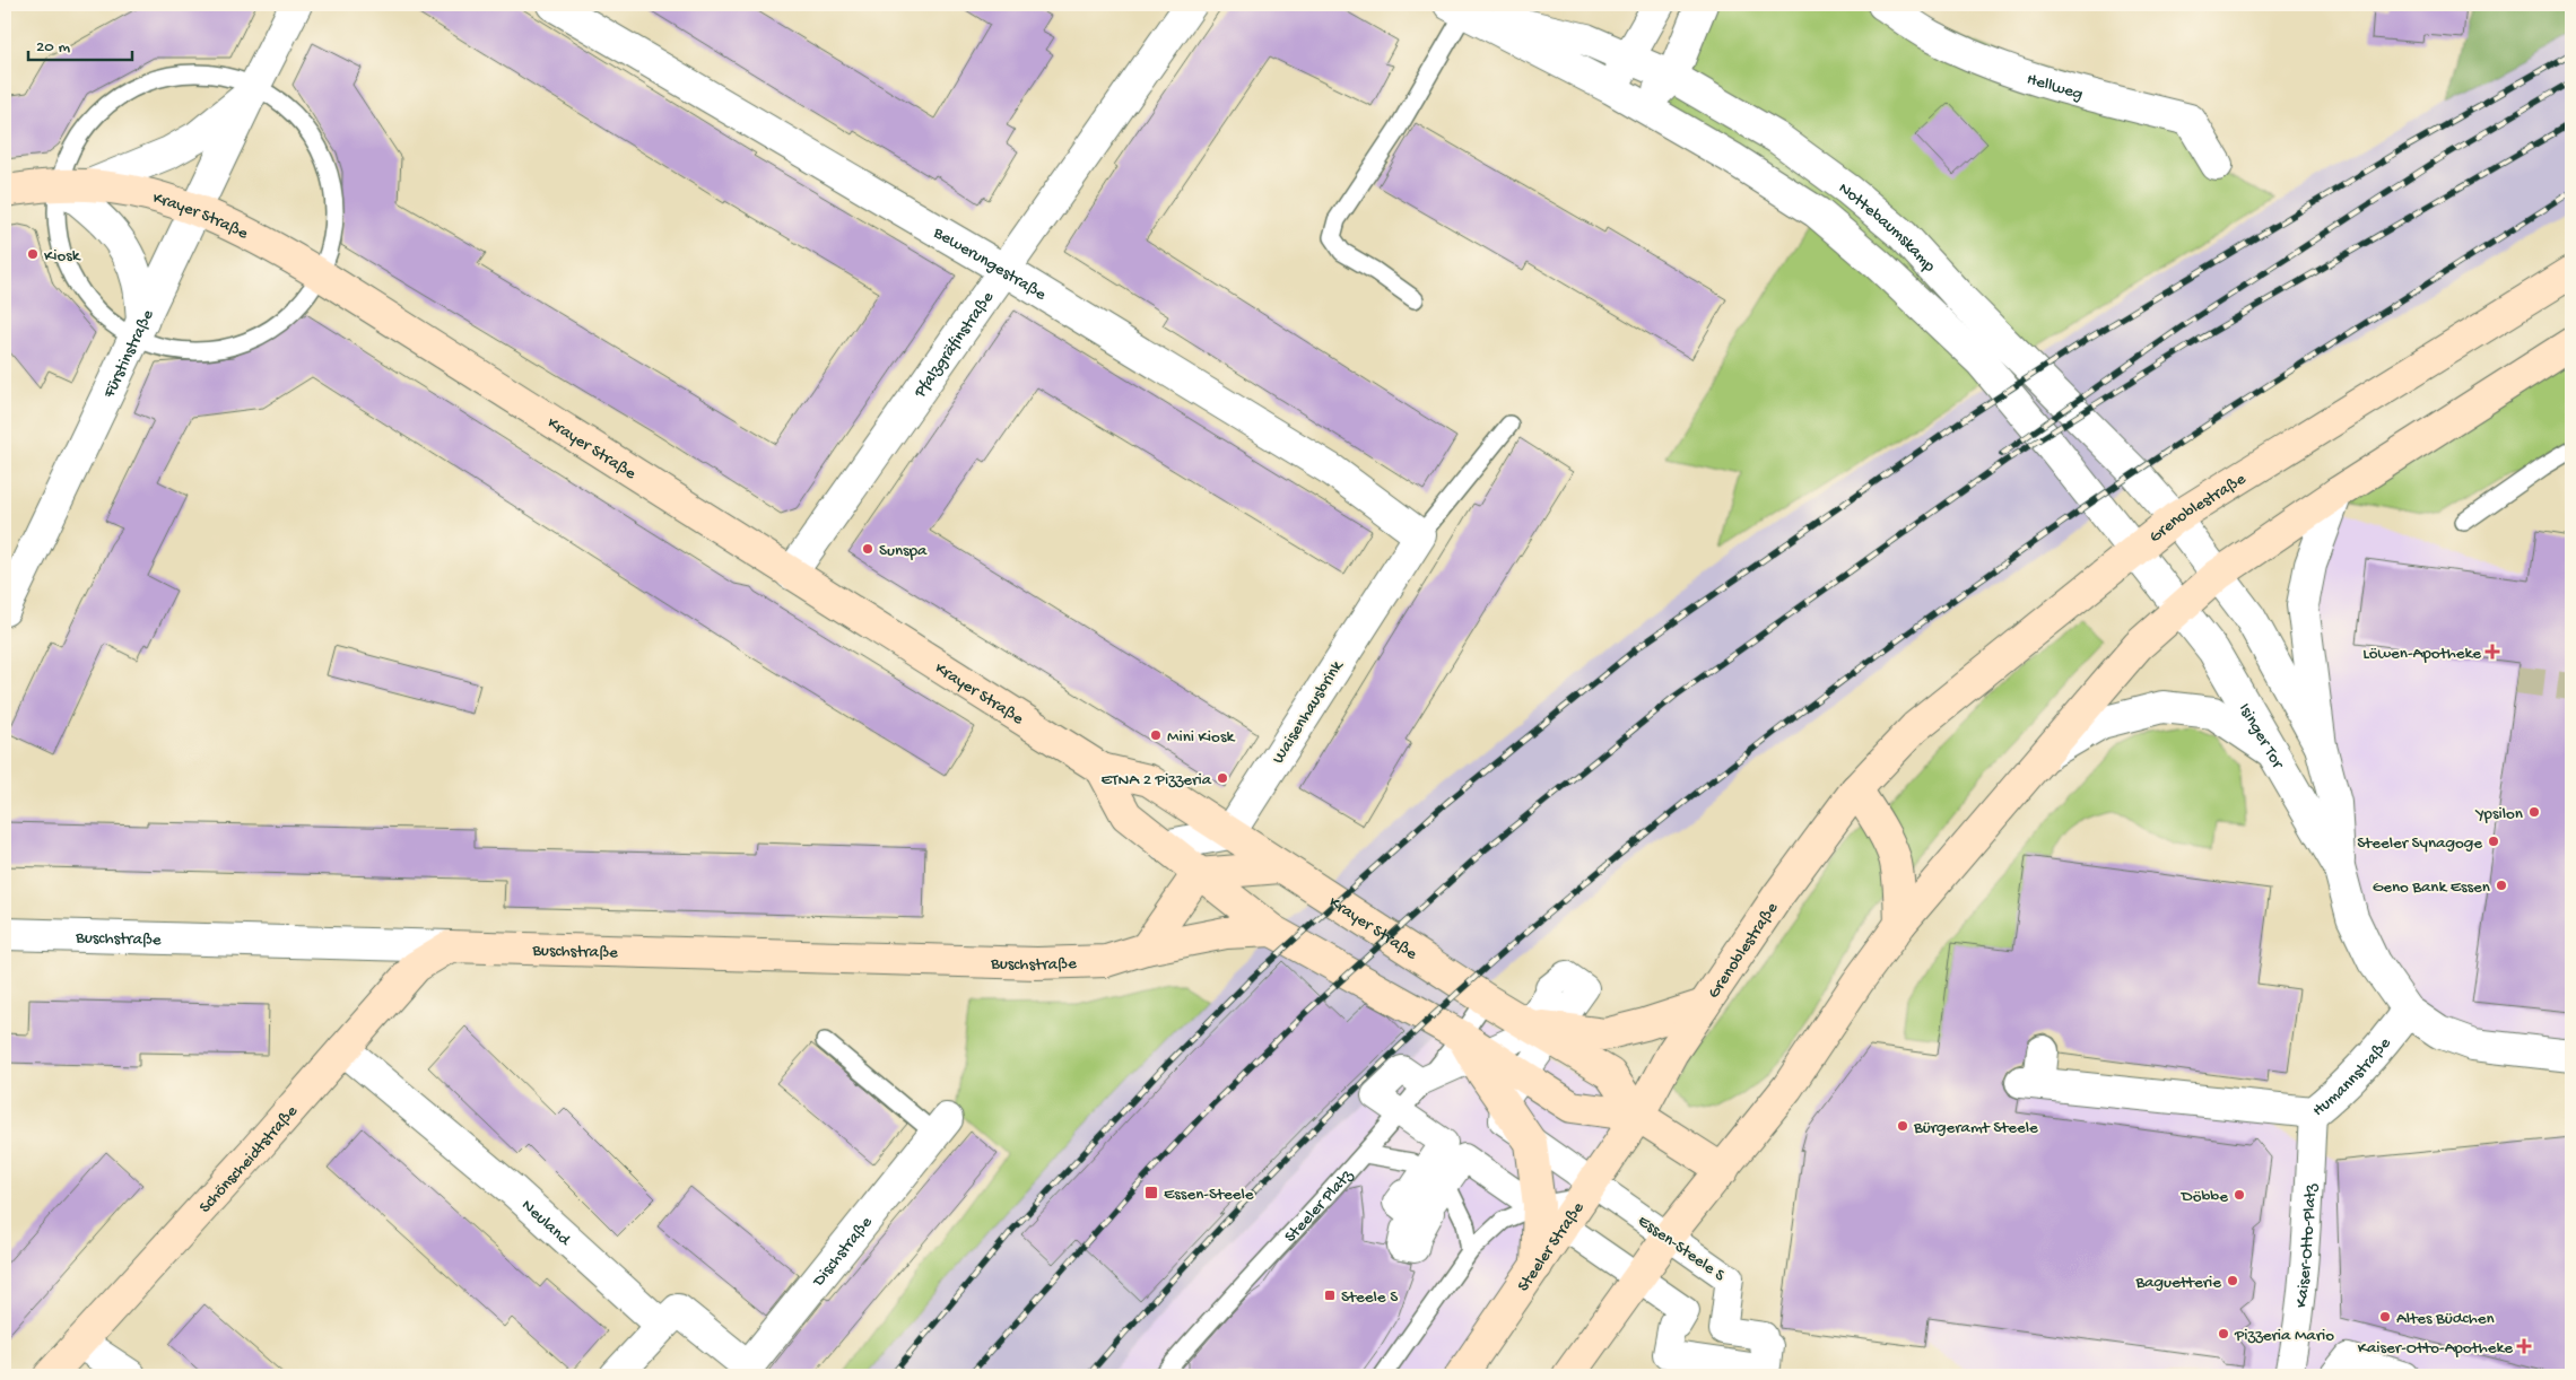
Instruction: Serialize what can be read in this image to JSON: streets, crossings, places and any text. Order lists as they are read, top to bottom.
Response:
{
  "streets": {
    "main road": [
      "Krayer Straße",
      "Grenoblestraße",
      "Buschstraße",
      "Schönscheidtstraße",
      "Steeler Straße"
    ],
    "street": [
      "Hellweg",
      "Nottebaumskamp",
      "Bewerungestraße",
      "Pfalzgräfinstraße",
      "Fürstinstraße",
      "Waisenhausbrink",
      "Isinger Tor",
      "Humannstraße",
      "Neuland",
      "Kaiser-Otto-Platz",
      "Essen-Steele S",
      "Dischstraße"
    ],
    "lane": ["Steeler Platz"]
  },
  "crossings": [
    ["Krayer Straße", "Pfalzgräfinstraße"],
    ["Krayer Straße", "Fürstinstraße"],
    ["Krayer Straße", "Grenoblestraße"],
    ["Krayer Straße", "Waisenhausbrink"],
    ["Krayer Straße", "Buschstraße"],
    ["Krayer Straße", "Steeler Straße"],
    ["Nottebaumskamp", "Grenoblestraße"],
    ["Nottebaumskamp", "Isinger Tor"],
    ["Bewerungestraße", "Pfalzgräfinstraße"],
    ["Bewerungestraße", "Waisenhausbrink"],
    ["Grenoblestraße", "Steeler Straße"],
    ["Isinger Tor", "Humannstraße"],
    ["Buschstraße", "Schönscheidtstraße"],
    ["Humannstraße", "Kaiser-Otto-Platz"],
    ["Schönscheidtstraße", "Neuland"],
    ["Neuland", "Dischstraße"]
  ],
  "places": {
    "other": [
      "Kiosk",
      "Sunspa",
      "Mini Kiosk",
      "ETNA 2 Pizzeria",
      "Ypsilon",
      "Steeler Synagoge",
      "Geno Bank Essen",
      "Bürgeramt Steele",
      "Döbbe",
      "Baguetterie",
      "Altes Büdchen",
      "Pizzeria Mario"
    ],
    "health": ["Löwen-Apotheke", "Kaiser-Otto-Apotheke"],
    "transit": ["Essen-Steele", "Steele S"]
  },
  "scale_bar": "20 m"
}
